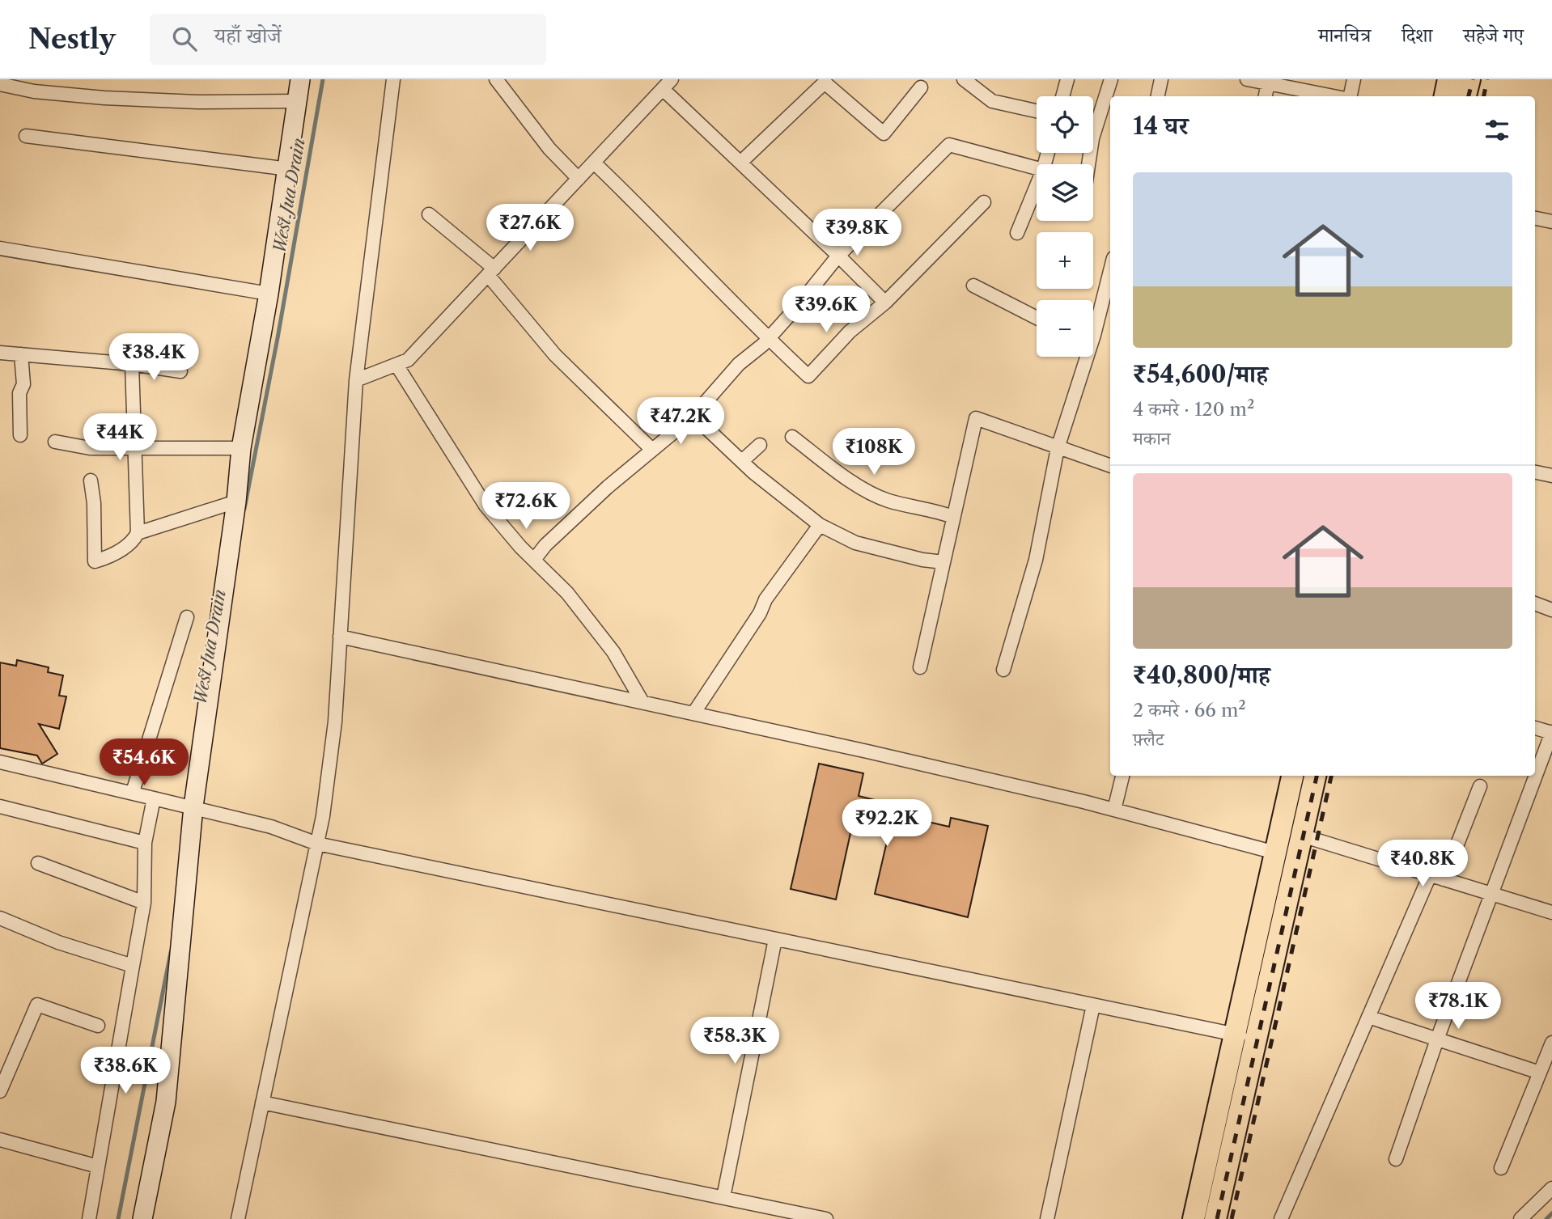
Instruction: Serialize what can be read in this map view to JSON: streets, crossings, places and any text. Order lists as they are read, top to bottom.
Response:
{
  "water": ["West Jua Drain"],
  "page": {
    "header": "Nestly",
    "search": "यहाँ खोजें",
    "nav": ["मानचित्र", "दिशा", "सहेजे गए"],
    "map_buttons": ["+", "−"],
    "heading": "14 घर",
    "list": [
      {
        "name": "₹54,600/माह",
        "note": "4 कमरे · 120 m² · मकान"
      },
      {
        "name": "₹40,800/माह",
        "note": "2 कमरे · 66 m² · फ़्लैट"
      }
    ],
    "price": [
      "₹27.6K",
      "₹39.8K",
      "₹39.6K",
      "₹38.4K",
      "₹47.2K",
      "₹44K",
      "₹108K",
      "₹72.6K",
      "₹54.6K",
      "₹92.2K",
      "₹40.8K",
      "₹78.1K",
      "₹58.3K",
      "₹38.6K"
    ]
  }
}
